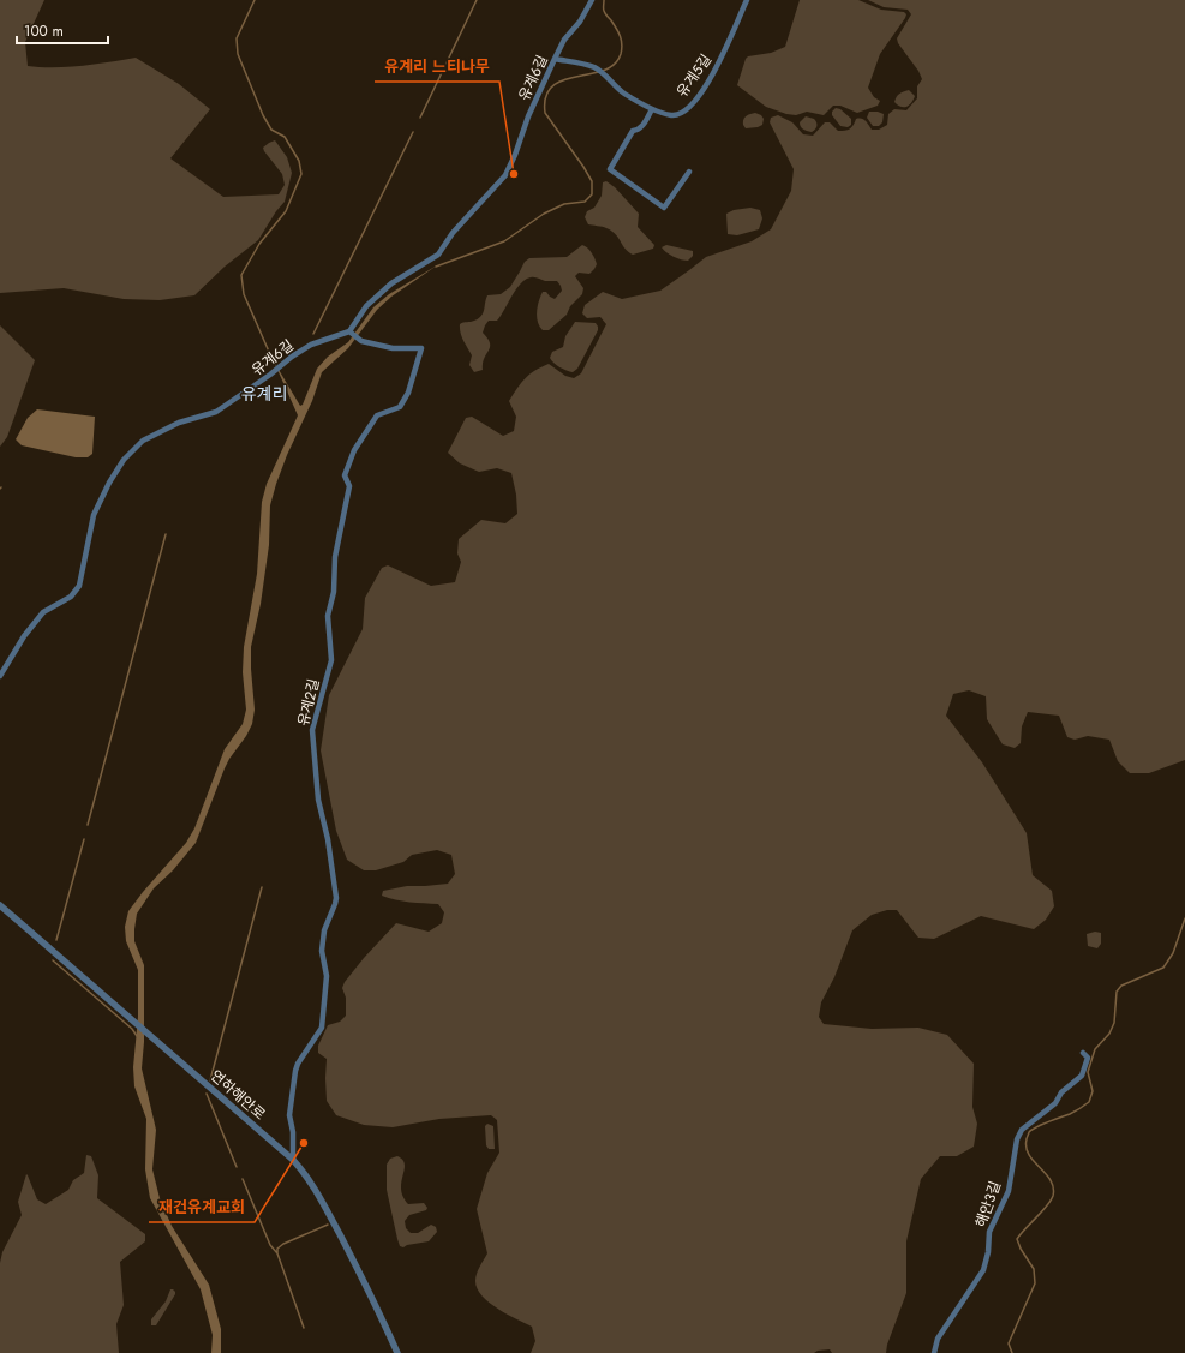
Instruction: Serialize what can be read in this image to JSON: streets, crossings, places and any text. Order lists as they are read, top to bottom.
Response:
{
  "streets": {
    "street": [
      "유계5길",
      "유계6길",
      "유계2길",
      "연하해안로",
      "해안3길"
    ]
  },
  "crossings": [
    ["유계5길", "유계6길"],
    ["유계6길", "유계2길"],
    ["유계2길", "연하해안로"]
  ],
  "districts": ["유계리"],
  "places": ["유계리 느티나무", "재건유계교회"],
  "scale_bar": "100 m"
}
